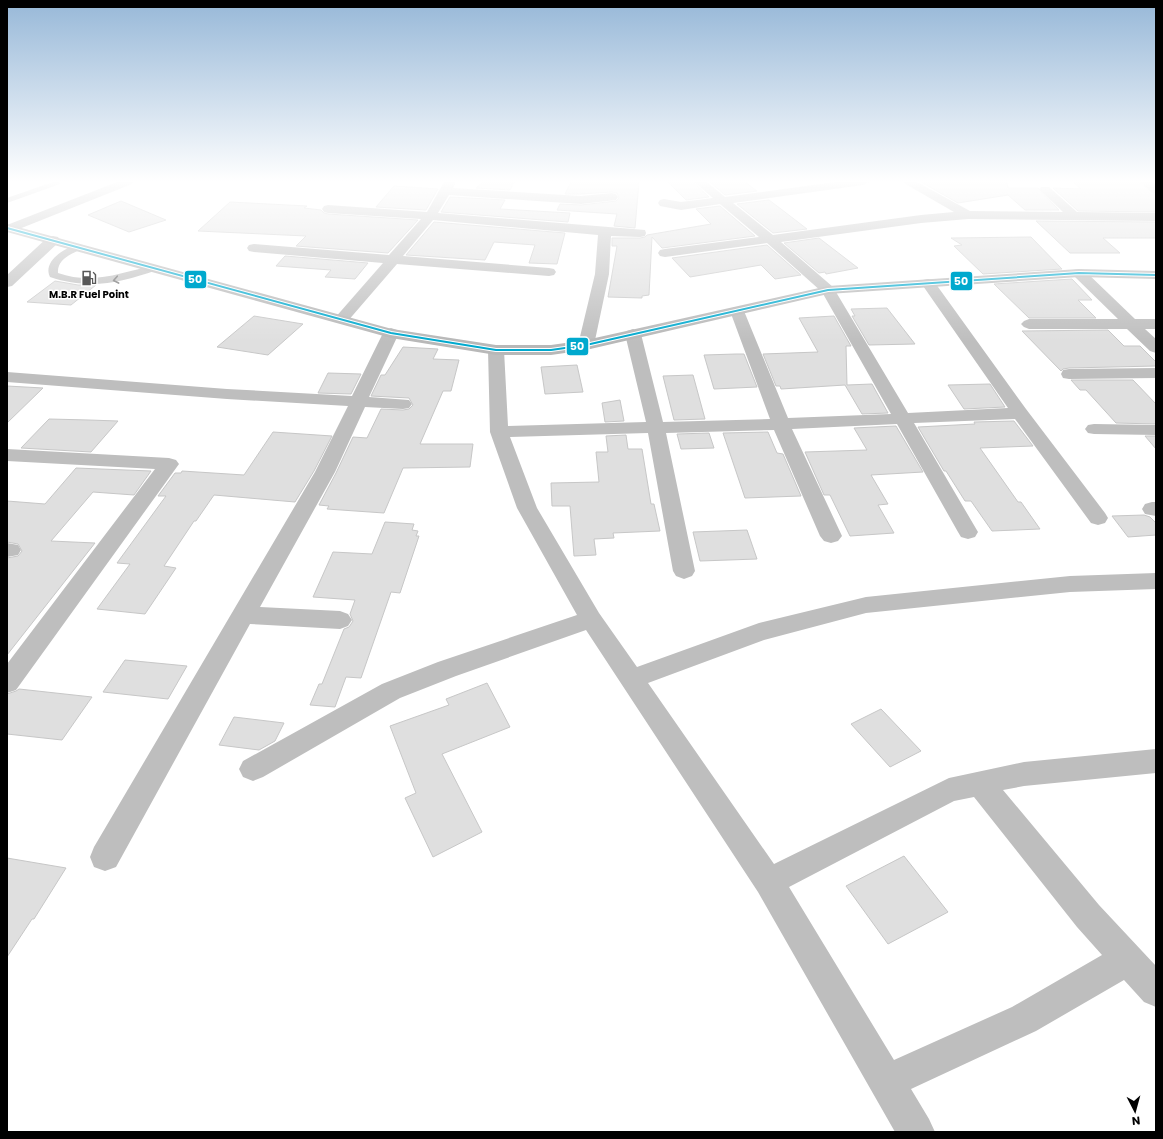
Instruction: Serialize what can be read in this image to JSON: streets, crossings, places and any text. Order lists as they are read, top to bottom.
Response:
{
  "places": {
    "fuel station": ["M.B.R Fuel Point"]
  },
  "lines": ["transit line 50"],
  "north": "bottom"
}
